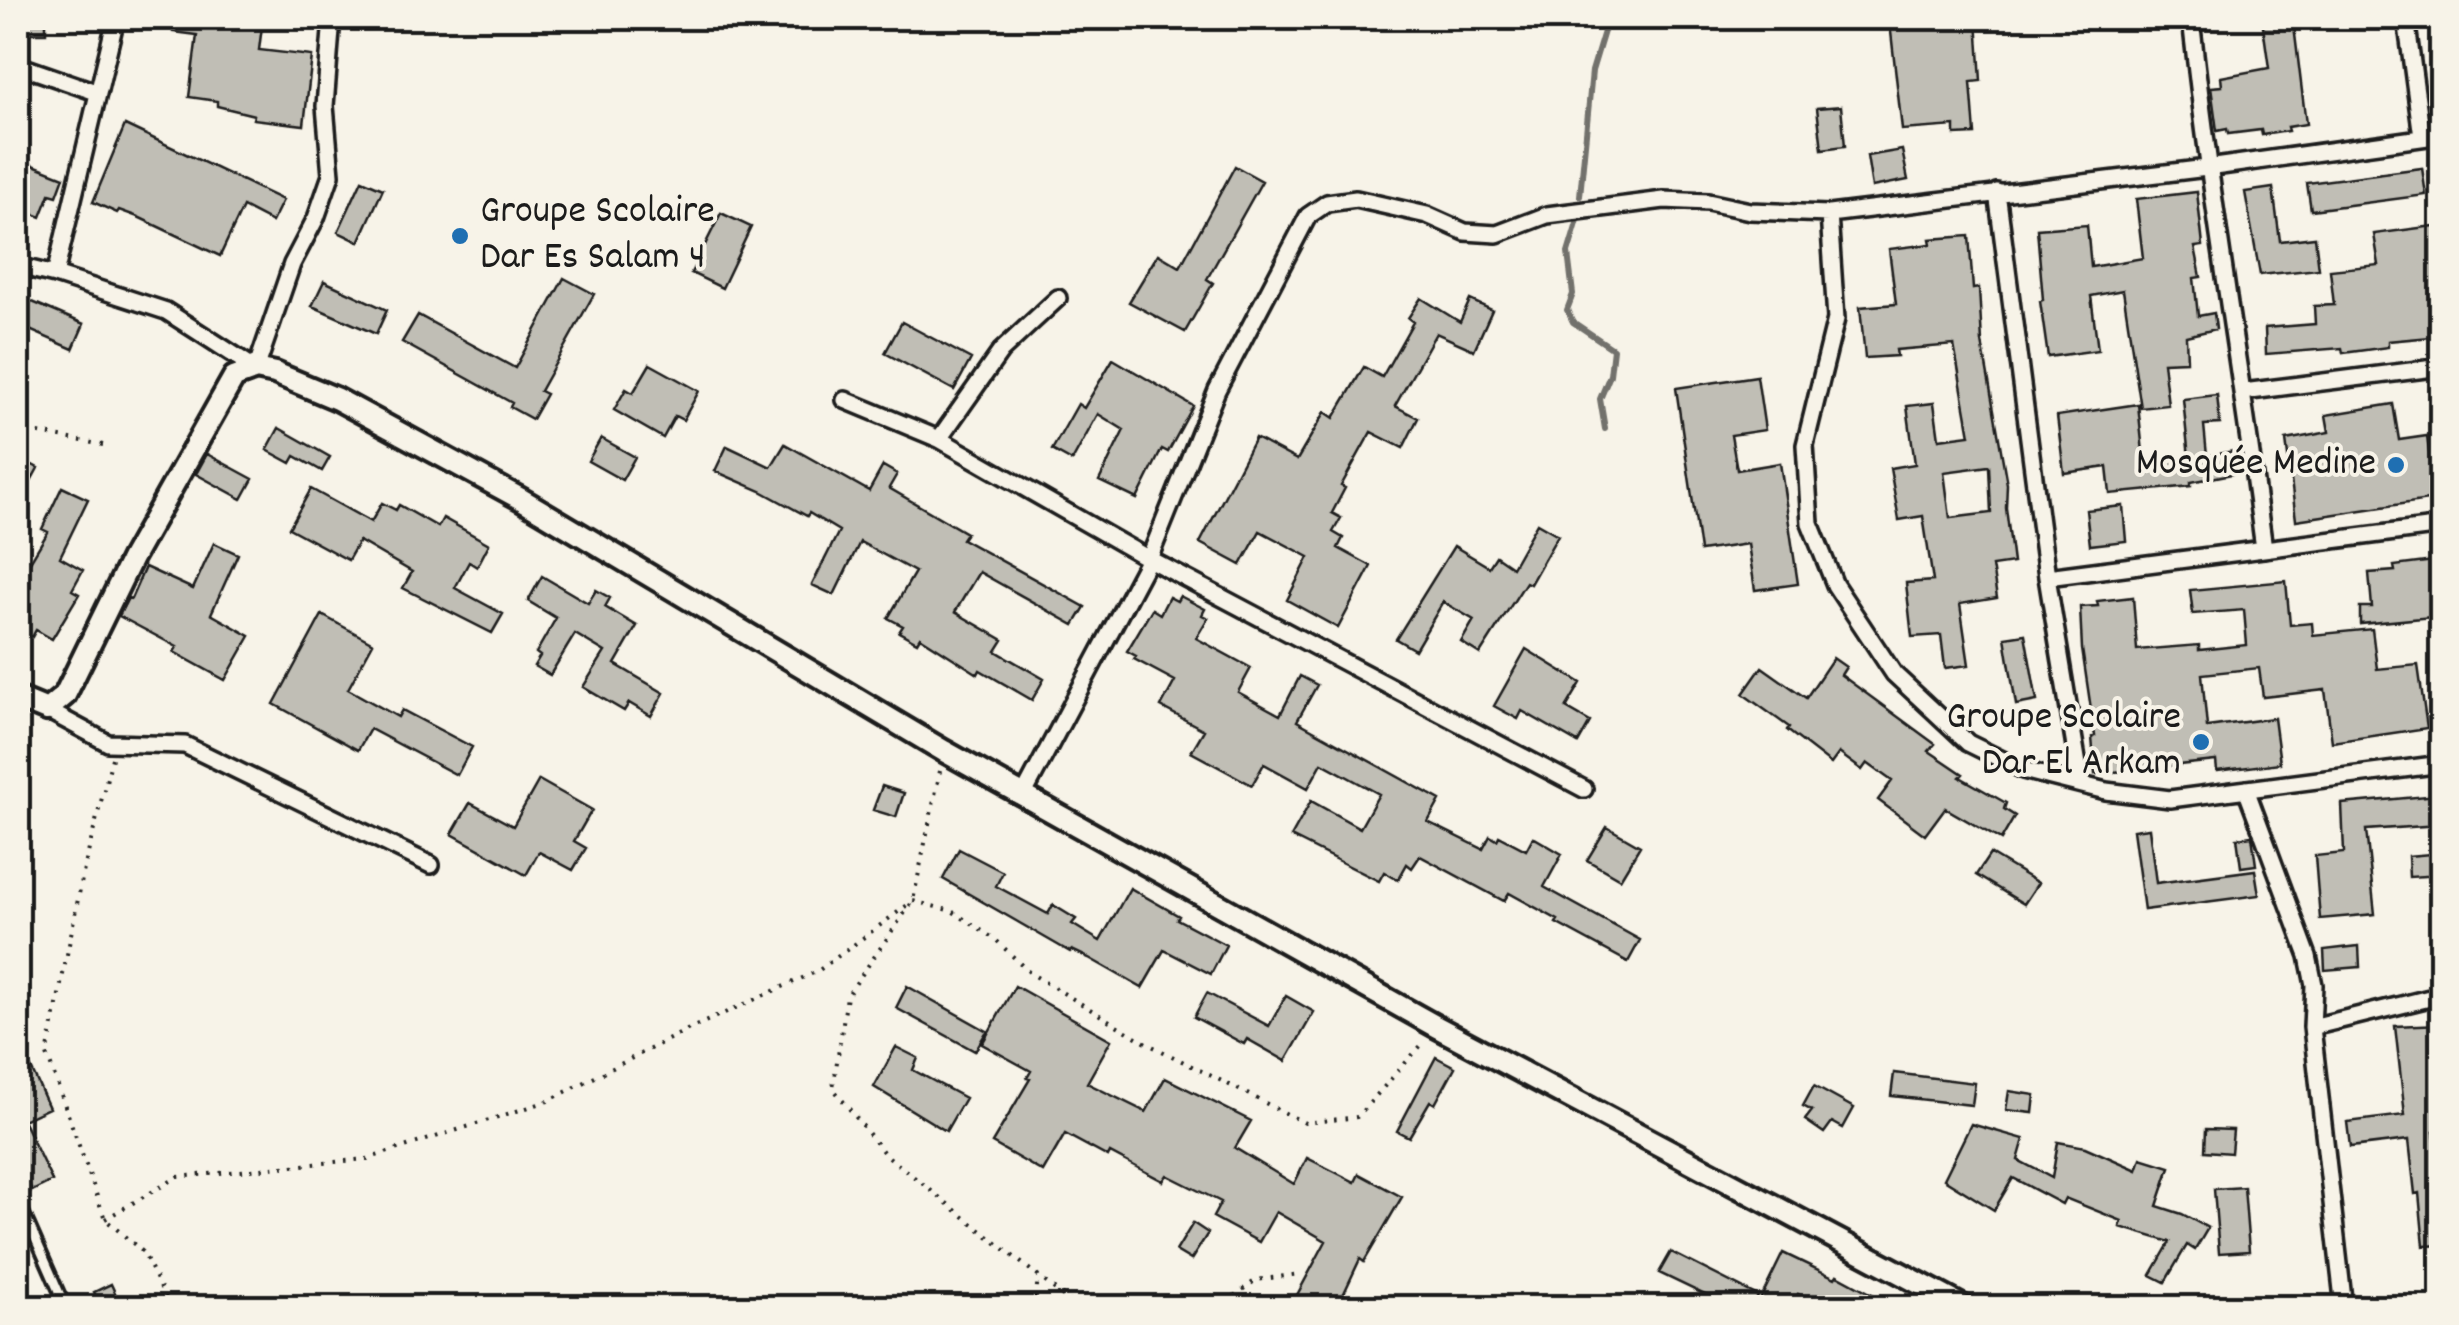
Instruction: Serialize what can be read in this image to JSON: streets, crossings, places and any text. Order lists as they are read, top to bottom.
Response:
{
  "places": ["Groupe Scolaire Dar Es Salam 4", "Mosquée Medine", "Groupe Scolaire Dar El Arkam"]
}
